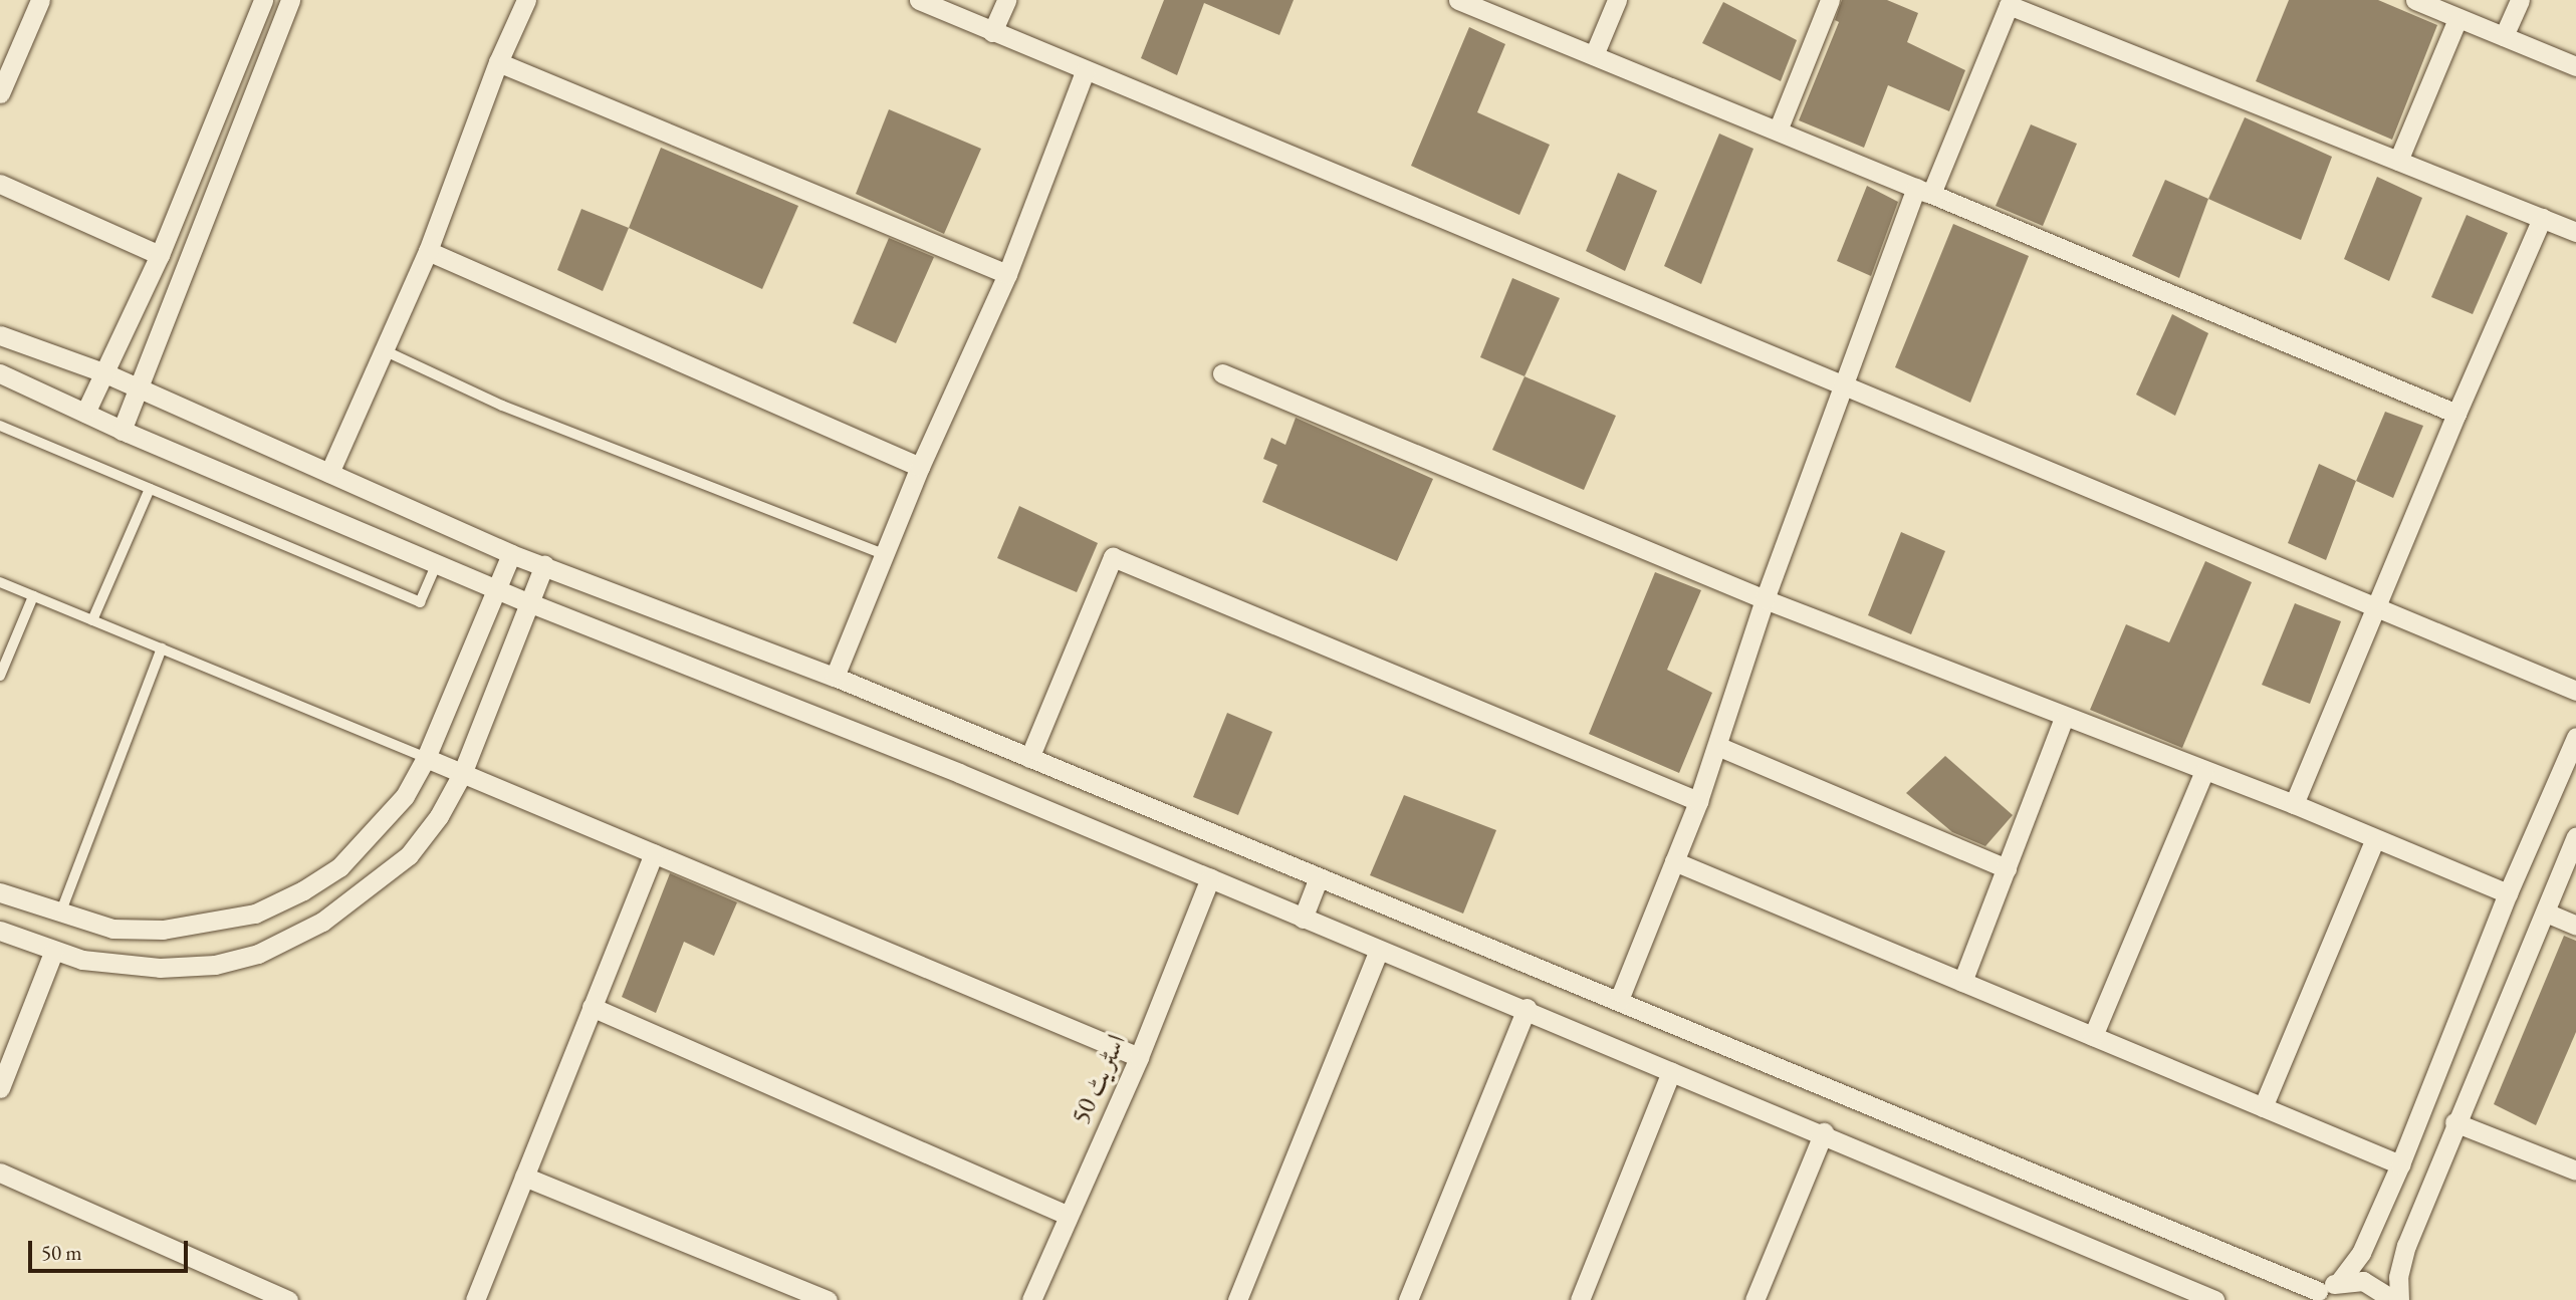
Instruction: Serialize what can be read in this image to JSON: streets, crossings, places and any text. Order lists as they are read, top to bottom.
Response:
{
  "streets": {
    "street": ["اسٹریٹ 50"]
  },
  "scale_bar": "50 m"
}
